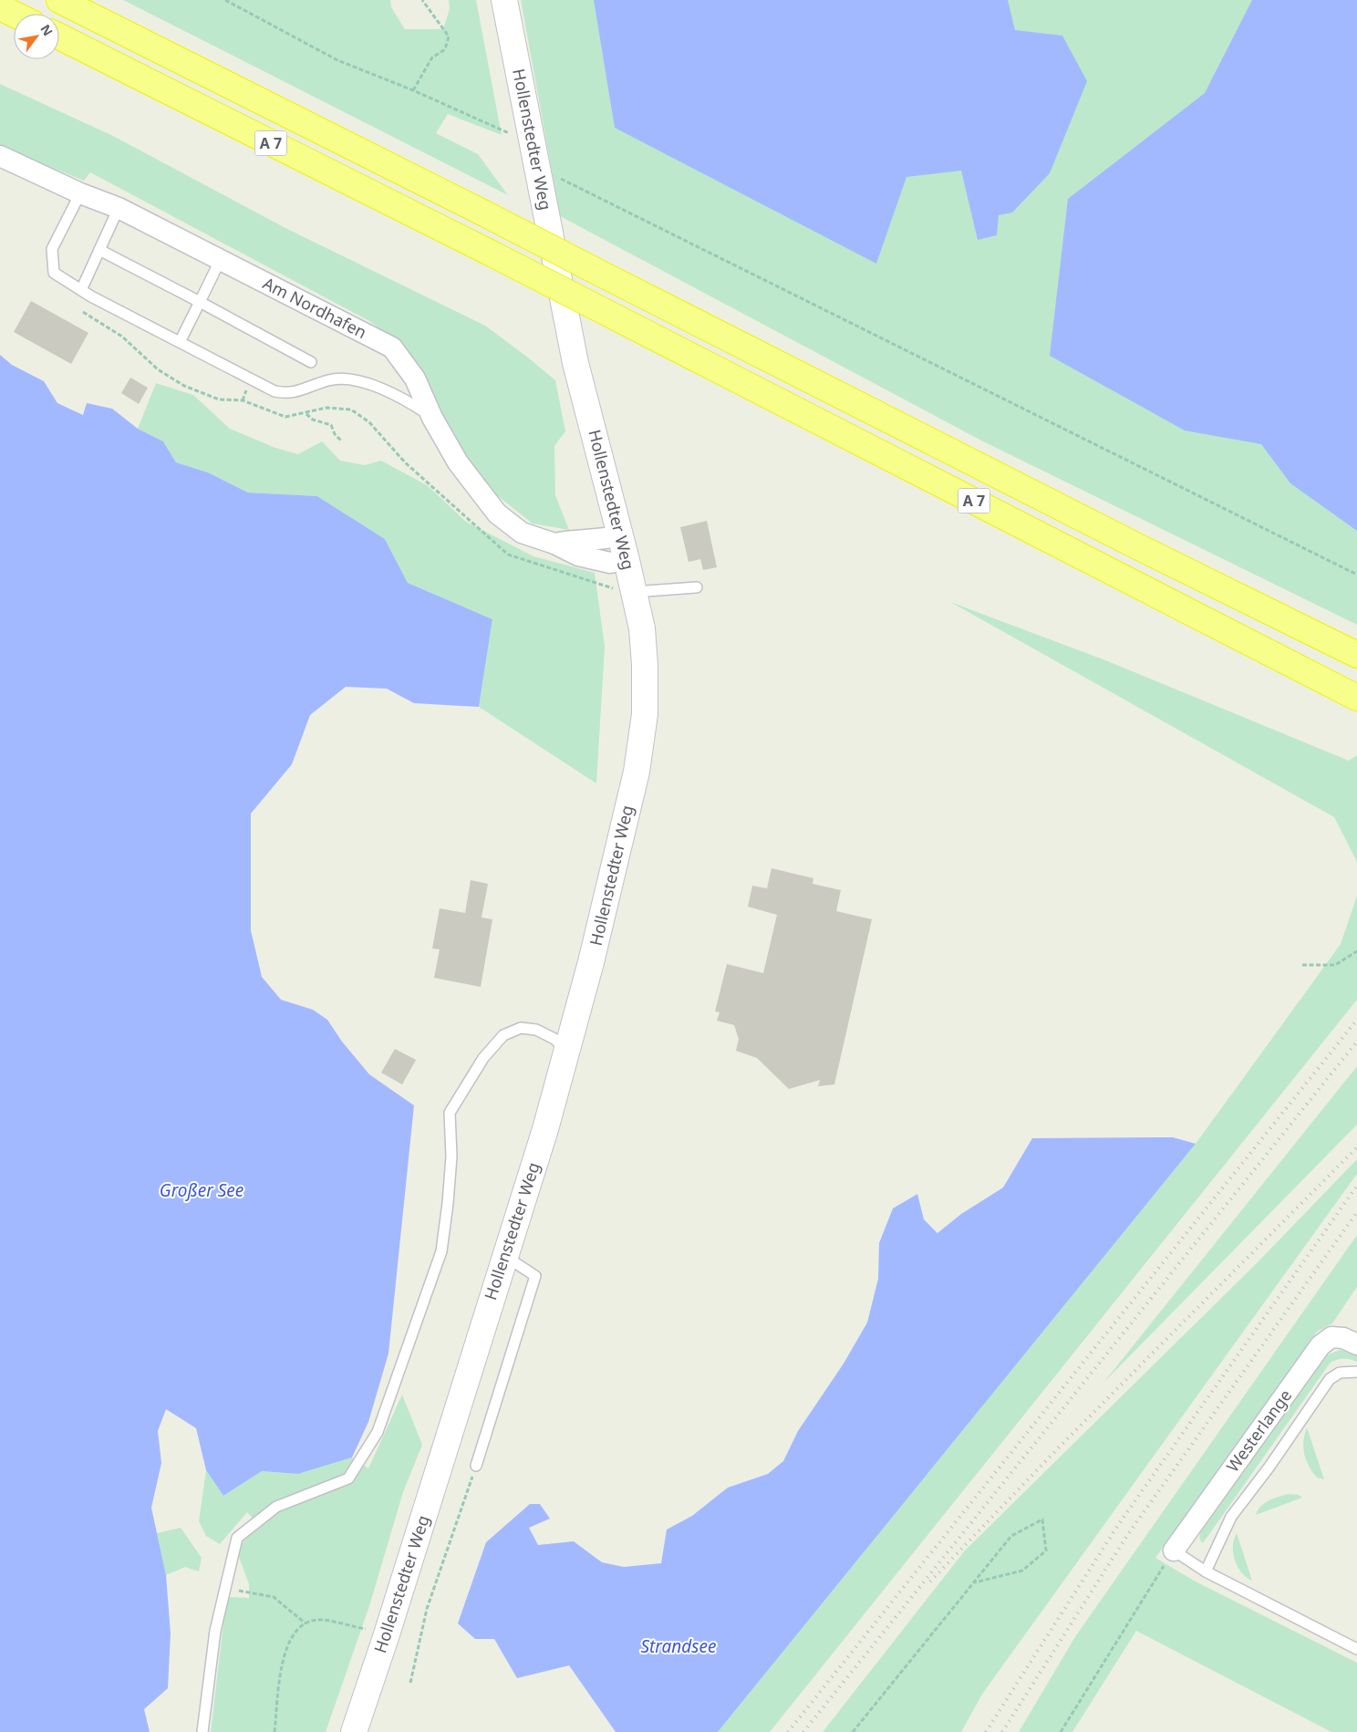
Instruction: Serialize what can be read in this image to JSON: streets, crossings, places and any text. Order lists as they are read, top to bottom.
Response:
{
  "streets": {
    "highway": ["A 7"],
    "main road": ["Hollenstedter Weg"],
    "street": ["Am Nordhafen", "Westerlange"]
  },
  "crossings": [
    ["Hollenstedter Weg", "Am Nordhafen"]
  ],
  "water": ["Großer See", "Strandsee"],
  "north": "top right"
}
